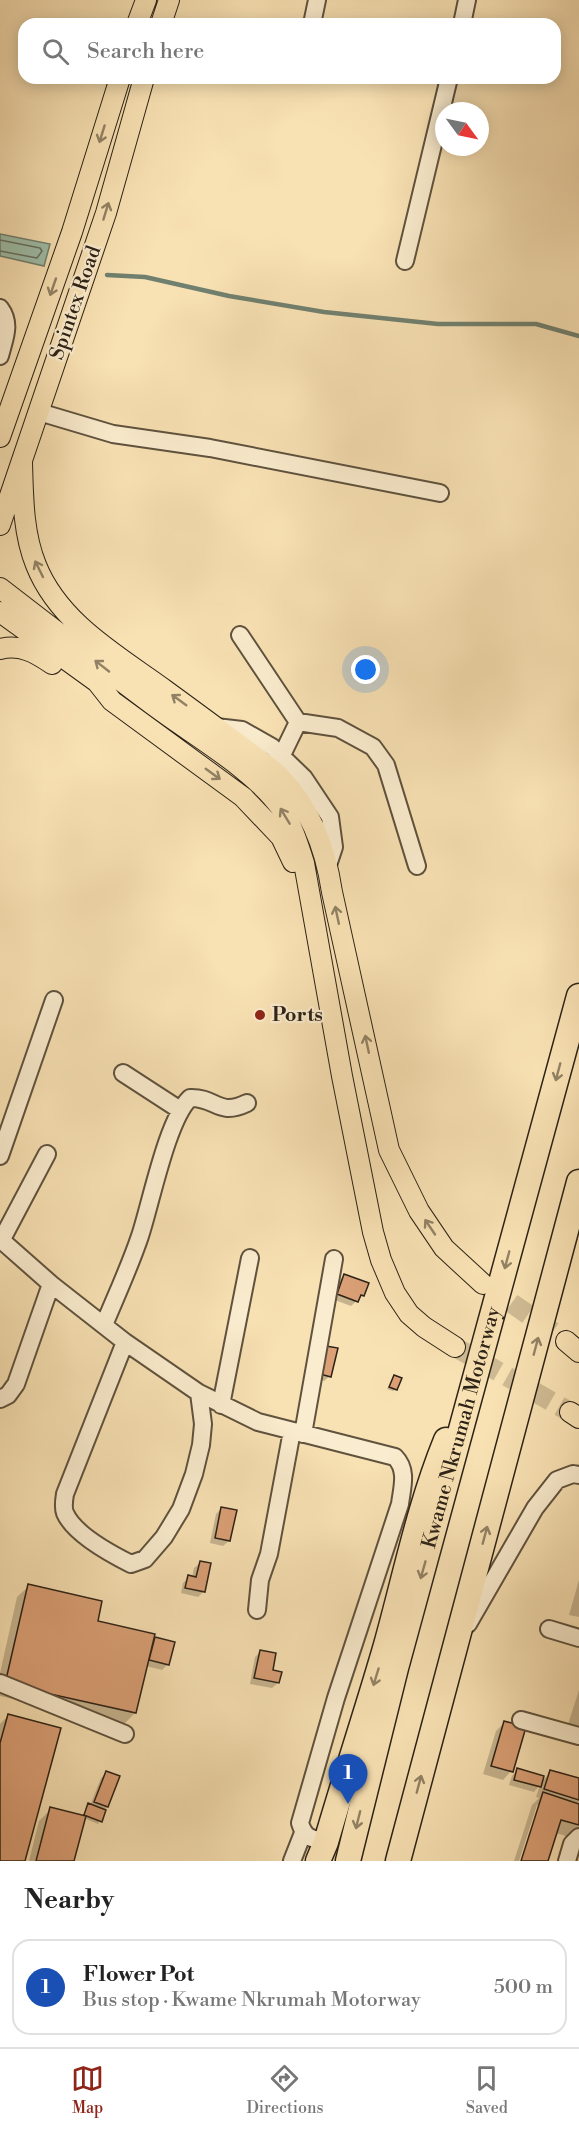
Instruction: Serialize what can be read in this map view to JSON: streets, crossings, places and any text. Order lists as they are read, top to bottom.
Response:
{
  "streets": {
    "highway": ["Kwame Nkrumah Motorway"],
    "main road": ["Spintex Road"]
  },
  "places": ["Ports"],
  "north": "bottom right",
  "page": {
    "search": "Search here",
    "pins": "1",
    "heading": "Nearby",
    "list": [
      {
        "mark": "1",
        "name": "Flower Pot",
        "note": "Bus stop · Kwame Nkrumah Motorway",
        "value": "500 m"
      }
    ],
    "nav": ["Map", "Directions", "Saved"]
  }
}
